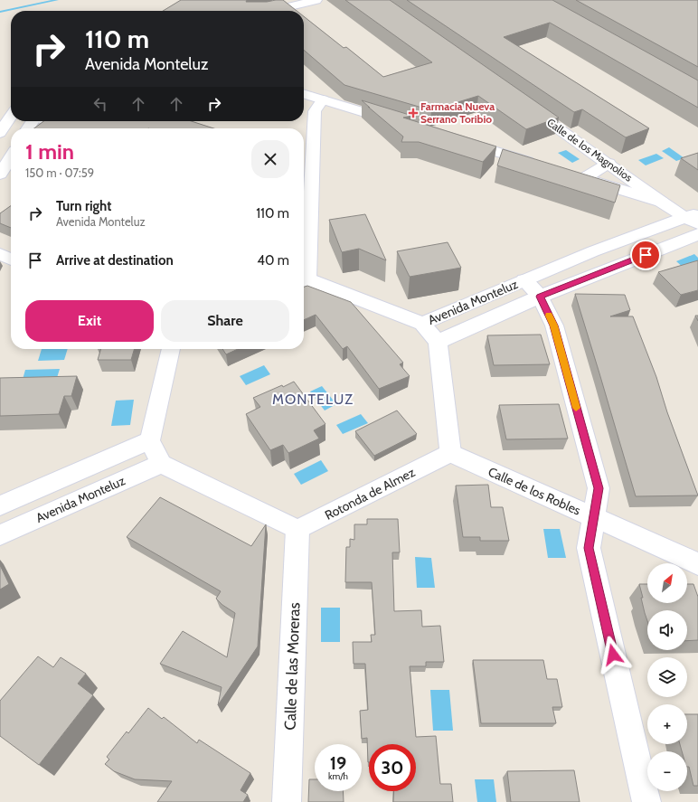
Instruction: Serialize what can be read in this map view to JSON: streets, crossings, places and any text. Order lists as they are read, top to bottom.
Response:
{
  "streets": {
    "street": [
      "Calle de los Magnolios",
      "Avenida Monteluz",
      "Calle de los Robles",
      "Rotonda de Almez",
      "Calle de las Moreras"
    ]
  },
  "crossings": [
    ["Calle de los Robles", "Rotonda de Almez"],
    ["Rotonda de Almez", "Calle de las Moreras"]
  ],
  "districts": ["MONTELUZ"],
  "places": {
    "health": ["Farmacia Nueva Serrano Toribio"]
  },
  "north": "top right",
  "page": {
    "turn": ["110 m", "Avenida Monteluz"],
    "heading": ["1 min", "150 m · 07:59"],
    "list": [
      {
        "name": "Turn right",
        "note": "Avenida Monteluz",
        "value": "110 m"
      },
      {
        "name": "Arrive at destination",
        "value": "40 m"
      }
    ],
    "buttons": ["Exit", "Share"],
    "map_buttons": ["+", "−"],
    "speed": "19 km/h",
    "limit": "30"
  }
}
